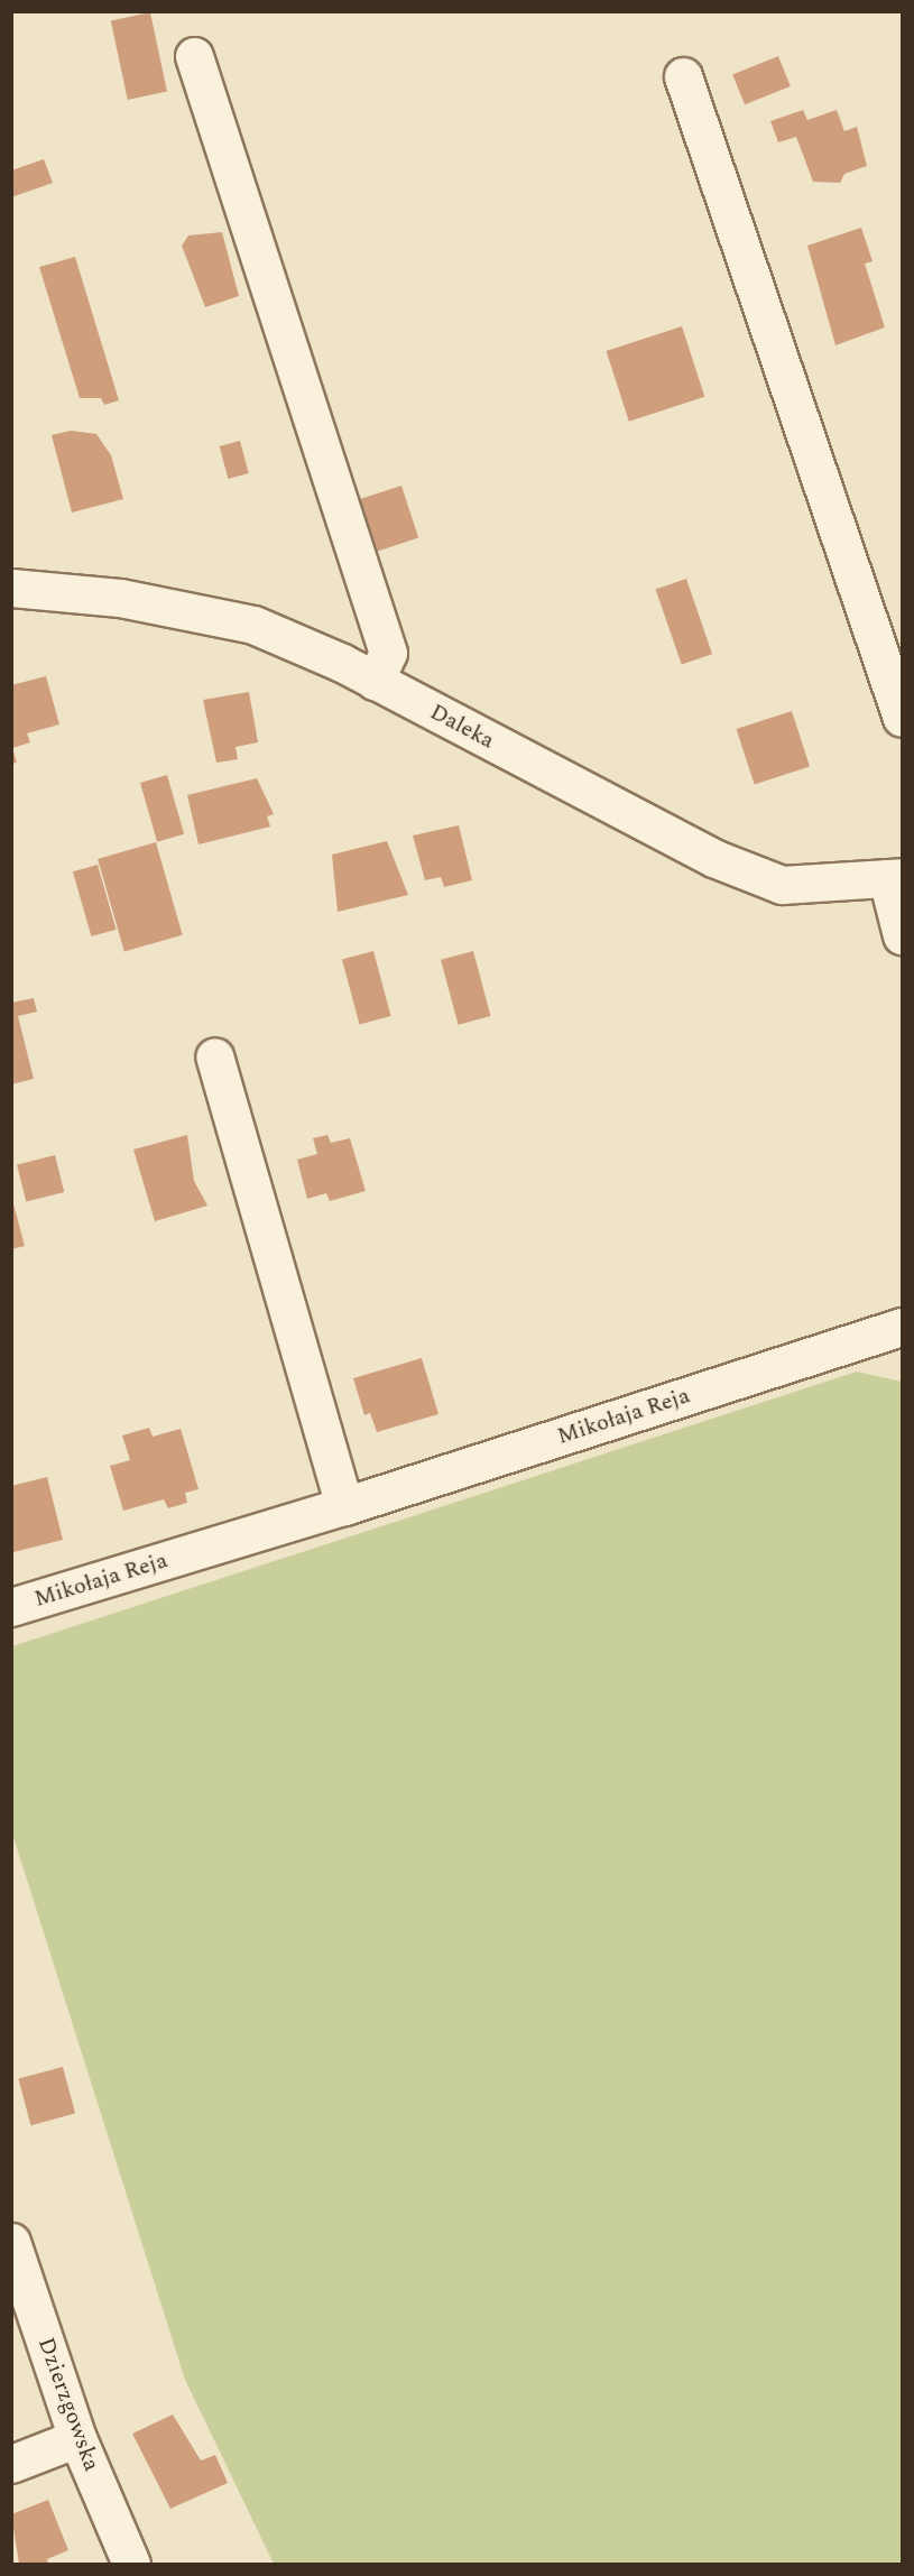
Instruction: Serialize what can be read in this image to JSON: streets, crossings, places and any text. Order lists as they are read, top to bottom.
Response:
{
  "streets": {
    "street": ["Daleka", "Mikołaja Reja", "Dzierzgowska"]
  }
}
